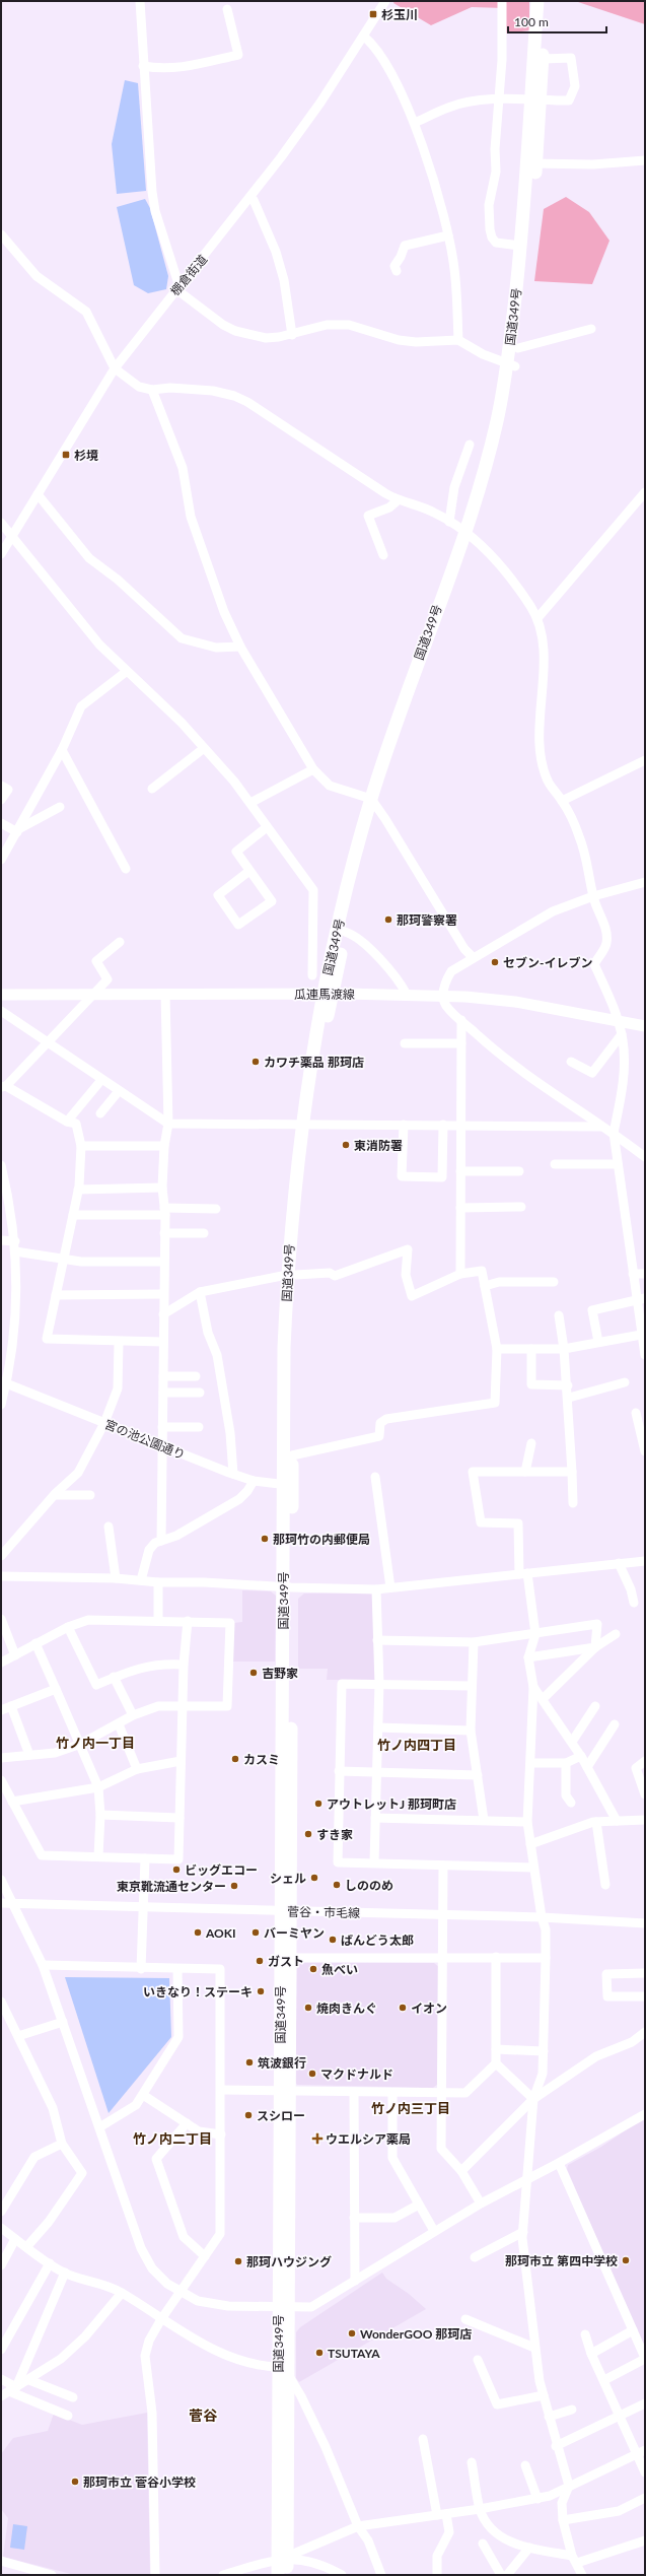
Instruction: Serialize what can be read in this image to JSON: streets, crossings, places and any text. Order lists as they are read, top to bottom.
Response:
{
  "streets": {
    "highway": ["国道349号"],
    "main road": ["瓜連馬渡線"],
    "street": ["棚倉街道", "宮の池公園通り", "菅谷・市毛線"]
  },
  "crossings": [
    ["国道349号", "瓜連馬渡線"],
    ["国道349号", "宮の池公園通り"],
    ["国道349号", "菅谷・市毛線"]
  ],
  "districts": [
    "竹ノ内一丁目",
    "竹ノ内四丁目",
    "竹ノ内三丁目",
    "竹ノ内二丁目",
    "菅谷"
  ],
  "places": {
    "transit": ["杉玉川", "杉境"],
    "other": [
      "那珂警察署",
      "セブン-イレブン",
      "カワチ薬品 那珂店",
      "東消防署",
      "那珂竹の内郵便局",
      "吉野家",
      "カスミ",
      "アウトレットJ 那珂町店",
      "すき家",
      "ビッグエコー",
      "シェル",
      "しののめ",
      "東京靴流通センター",
      "AOKI",
      "バーミヤン",
      "ばんどう太郎",
      "ガスト",
      "魚べい",
      "いきなり！ステーキ",
      "焼肉きんぐ",
      "イオン",
      "筑波銀行",
      "マクドナルド",
      "スシロー",
      "那珂市立 第四中学校",
      "那珂ハウジング",
      "WonderGOO 那珂店",
      "TSUTAYA",
      "那珂市立 菅谷小学校"
    ],
    "health": ["ウエルシア薬局"]
  },
  "scale_bar": "100 m"
}
